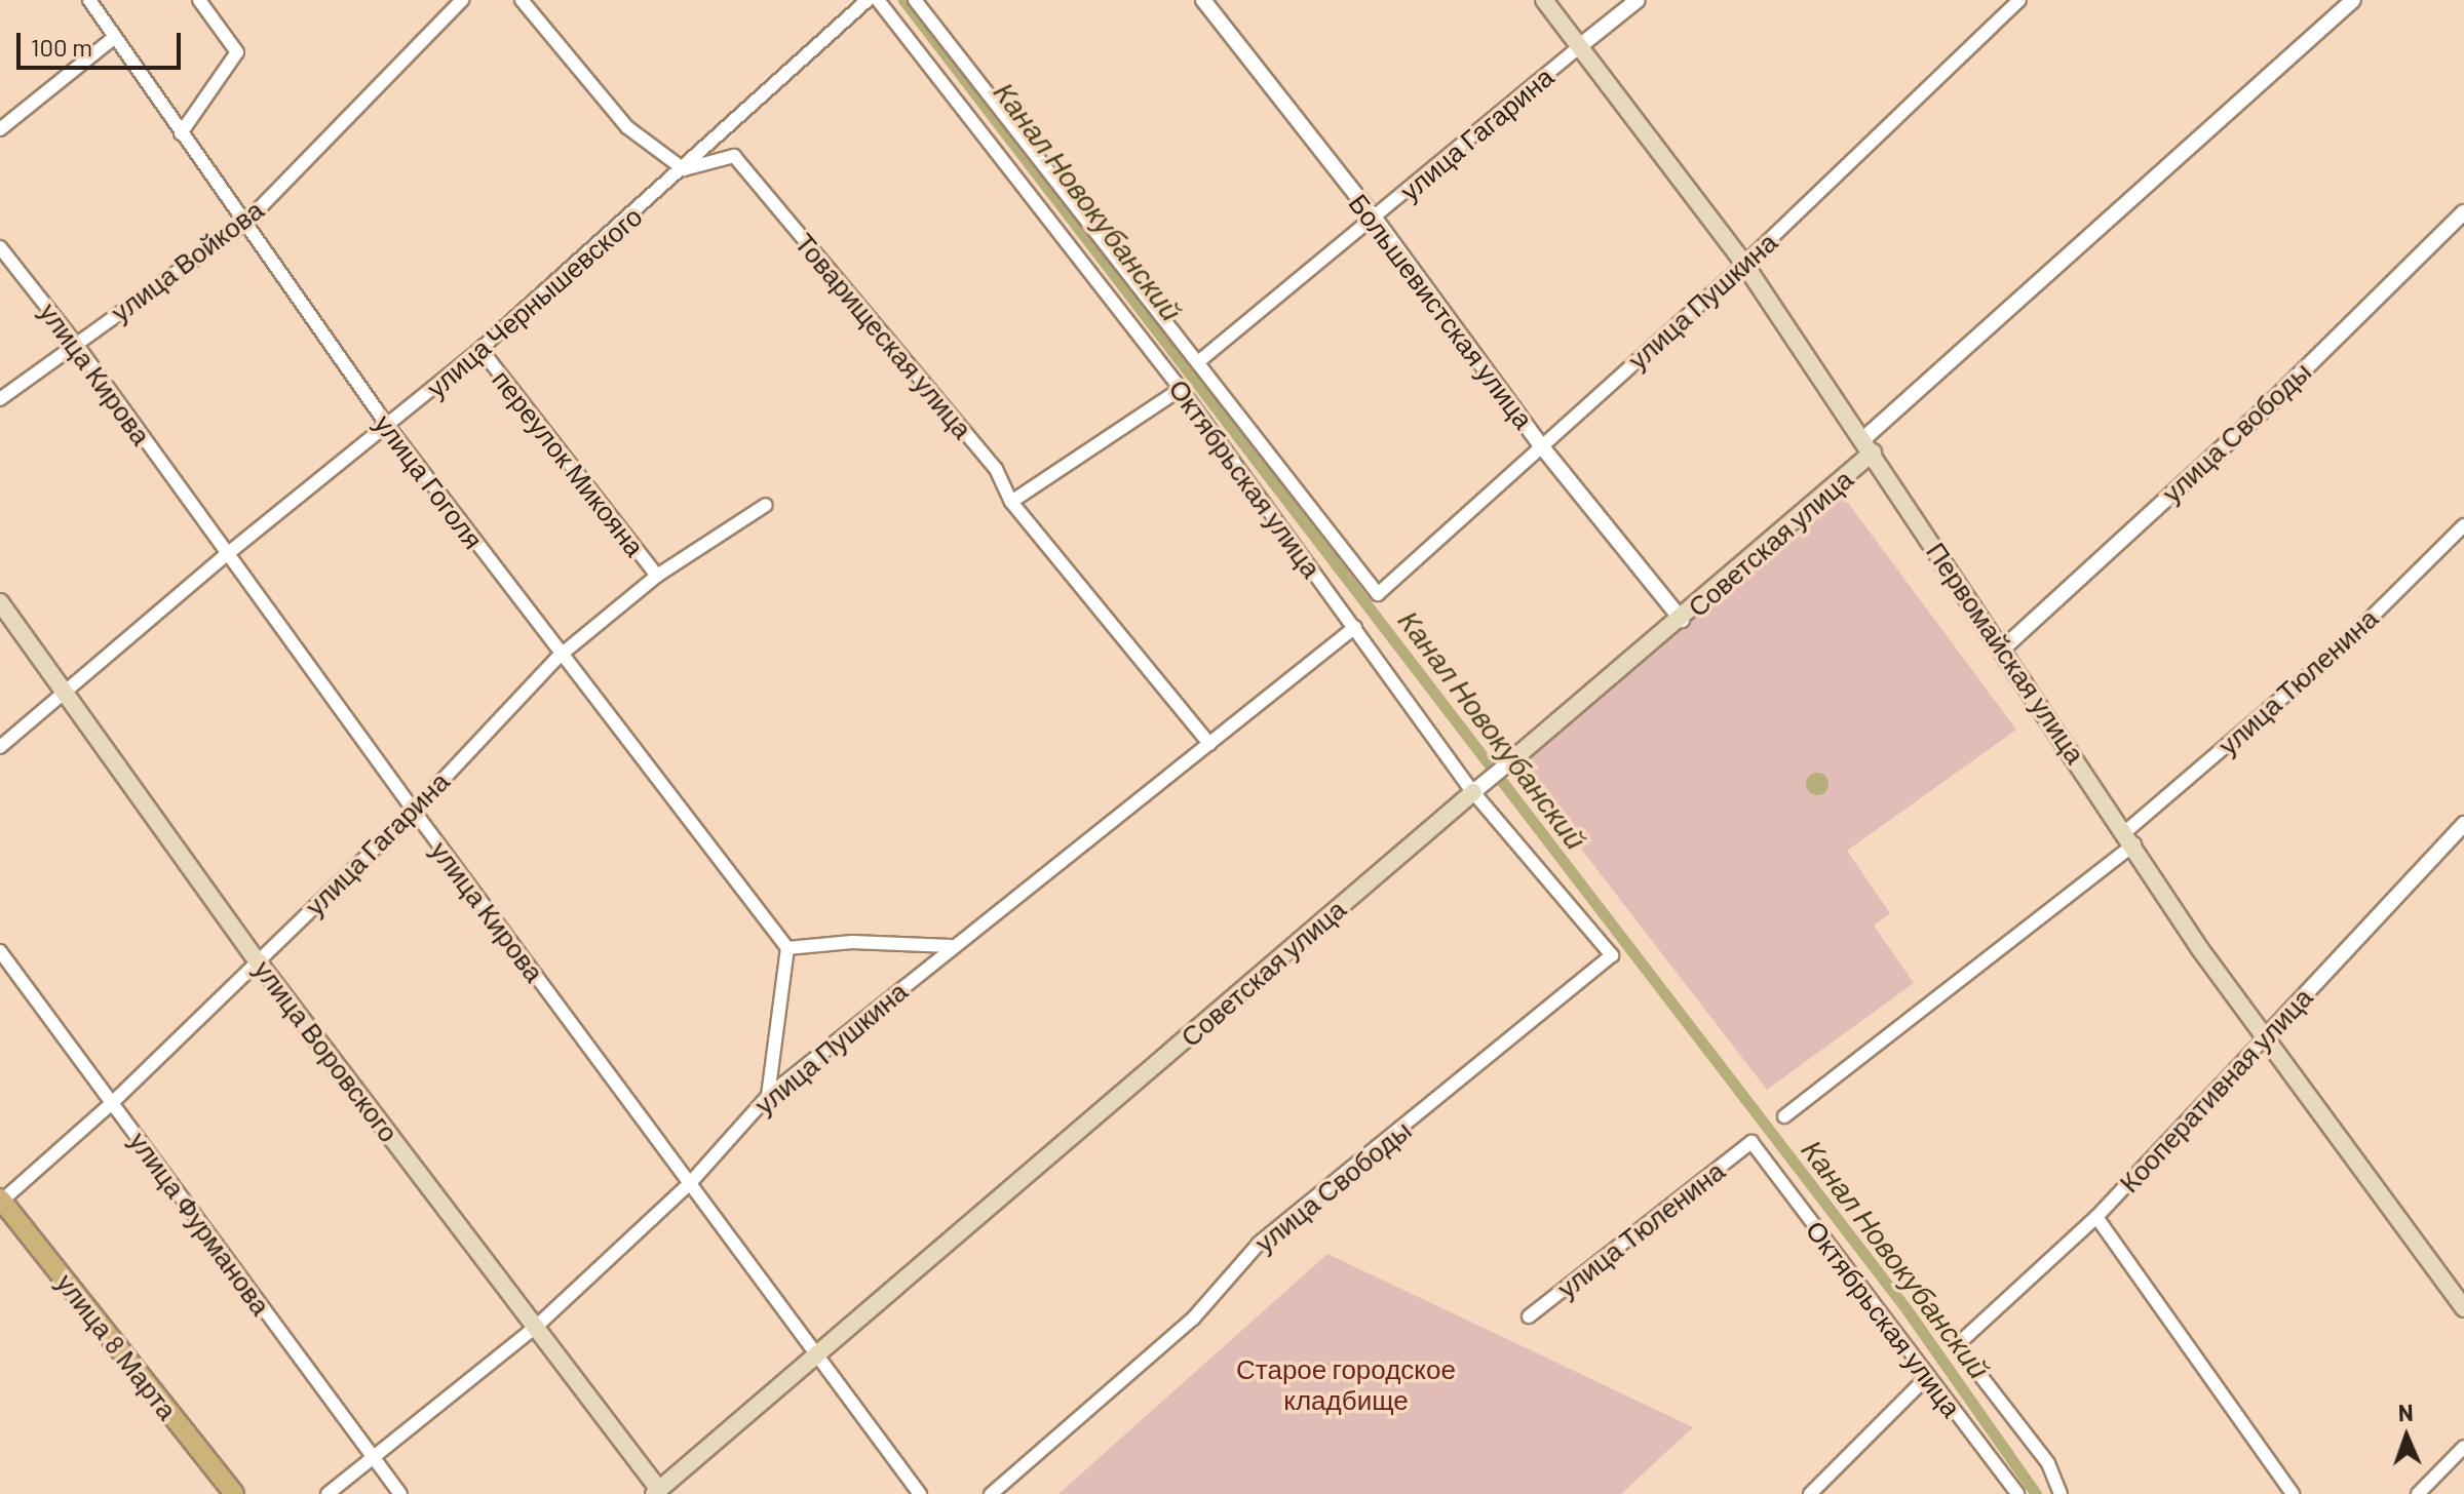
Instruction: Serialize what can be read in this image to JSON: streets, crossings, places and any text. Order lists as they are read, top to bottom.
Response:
{
  "streets": {
    "main road": [
      "Советская улица",
      "Первомайская улица",
      "улица Воровского",
      "улица 8 Марта"
    ],
    "street": [
      "улица Гагарина",
      "улица Войкова",
      "улица Пушкина",
      "улица Чернышевского",
      "Большевистская улица",
      "Товарищеская улица",
      "улица Кирова",
      "улица Свободы",
      "переулок Микояна",
      "Октябрьская улица",
      "улица Гоголя",
      "улица Тюленина",
      "Кооперативная улица",
      "улица Фурманова"
    ]
  },
  "crossings": [
    ["улица Гагарина", "Большевистская улица"],
    ["улица Гагарина", "улица Кирова"],
    ["улица Гагарина", "переулок Микояна"],
    ["улица Гагарина", "Октябрьская улица"],
    ["улица Гагарина", "улица Гоголя"],
    ["улица Гагарина", "Первомайская улица"],
    ["улица Гагарина", "улица Воровского"],
    ["улица Гагарина", "улица Фурманова"],
    ["улица Гагарина", "улица 8 Марта"],
    ["улица Войкова", "улица Кирова"],
    ["улица Войкова", "улица Гоголя"],
    ["улица Пушкина", "Большевистская улица"],
    ["улица Пушкина", "Товарищеская улица"],
    ["улица Пушкина", "улица Кирова"],
    ["улица Пушкина", "Октябрьская улица"],
    ["улица Пушкина", "Первомайская улица"],
    ["улица Пушкина", "улица Воровского"],
    ["улица Пушкина", "улица Фурманова"],
    ["улица Чернышевского", "Товарищеская улица"],
    ["улица Чернышевского", "улица Кирова"],
    ["улица Чернышевского", "переулок Микояна"],
    ["улица Чернышевского", "улица Гоголя"],
    ["улица Чернышевского", "улица Воровского"],
    ["Большевистская улица", "Советская улица"],
    ["улица Кирова", "Советская улица"],
    ["улица Свободы", "Октябрьская улица"],
    ["улица Свободы", "Первомайская улица"],
    ["Октябрьская улица", "Советская улица"],
    ["Октябрьская улица", "улица Тюленина"],
    ["Октябрьская улица", "Кооперативная улица"],
    ["Советская улица", "Первомайская улица"],
    ["Советская улица", "улица Воровского"],
    ["Первомайская улица", "улица Тюленина"],
    ["Первомайская улица", "Кооперативная улица"]
  ],
  "water": ["Канал Новокубанский"],
  "parks": ["Старое городское кладбище"],
  "scale_bar": "100 m",
  "north": "top"
}
